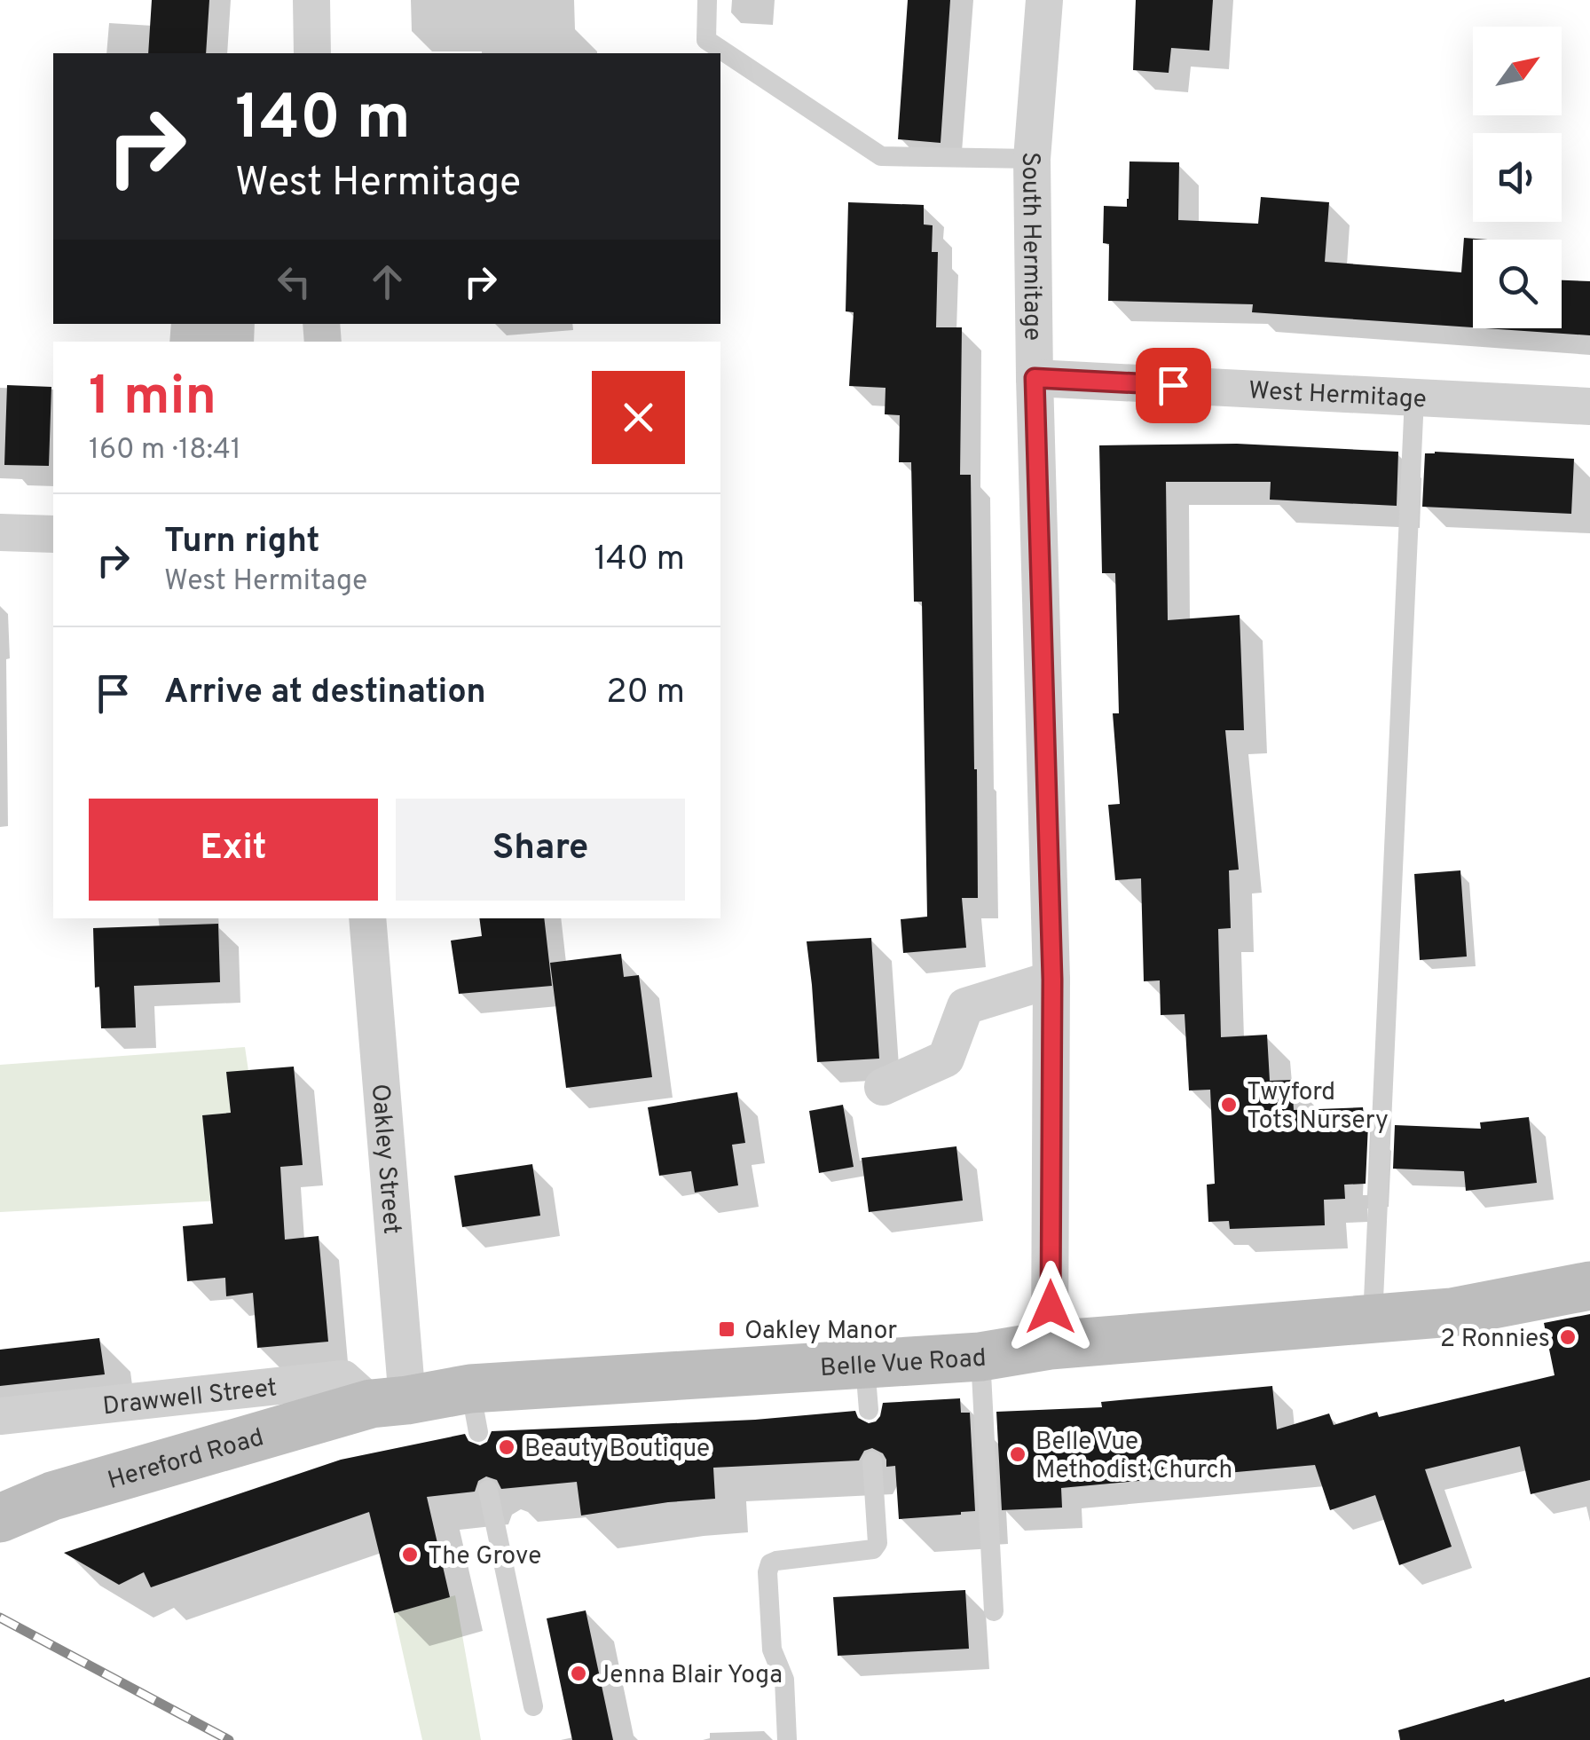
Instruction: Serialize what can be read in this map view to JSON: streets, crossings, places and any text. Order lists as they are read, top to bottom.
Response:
{
  "streets": {
    "street": [
      "South Hermitage",
      "West Hermitage",
      "Oakley Street",
      "Belle Vue Road",
      "Drawwell Street",
      "Hereford Road"
    ]
  },
  "crossings": [
    ["South Hermitage", "West Hermitage"],
    ["South Hermitage", "Belle Vue Road"],
    ["Oakley Street", "Belle Vue Road"],
    ["Oakley Street", "Drawwell Street"],
    ["Oakley Street", "Hereford Road"],
    ["Belle Vue Road", "Drawwell Street"],
    ["Belle Vue Road", "Hereford Road"],
    ["Drawwell Street", "Hereford Road"]
  ],
  "places": {
    "other": [
      "Twyford Tots Nursery",
      "2 Ronnies",
      "Beauty Boutique",
      "Belle Vue Methodist Church",
      "The Grove",
      "Jenna Blair Yoga"
    ],
    "transit": ["Oakley Manor"]
  },
  "north": "top right",
  "page": {
    "turn": ["140 m", "West Hermitage"],
    "heading": ["1 min", "160 m · 18:41"],
    "list": [
      {
        "name": "Turn right",
        "note": "West Hermitage",
        "value": "140 m"
      },
      {
        "name": "Arrive at destination",
        "value": "20 m"
      }
    ],
    "buttons": ["Exit", "Share"]
  }
}
